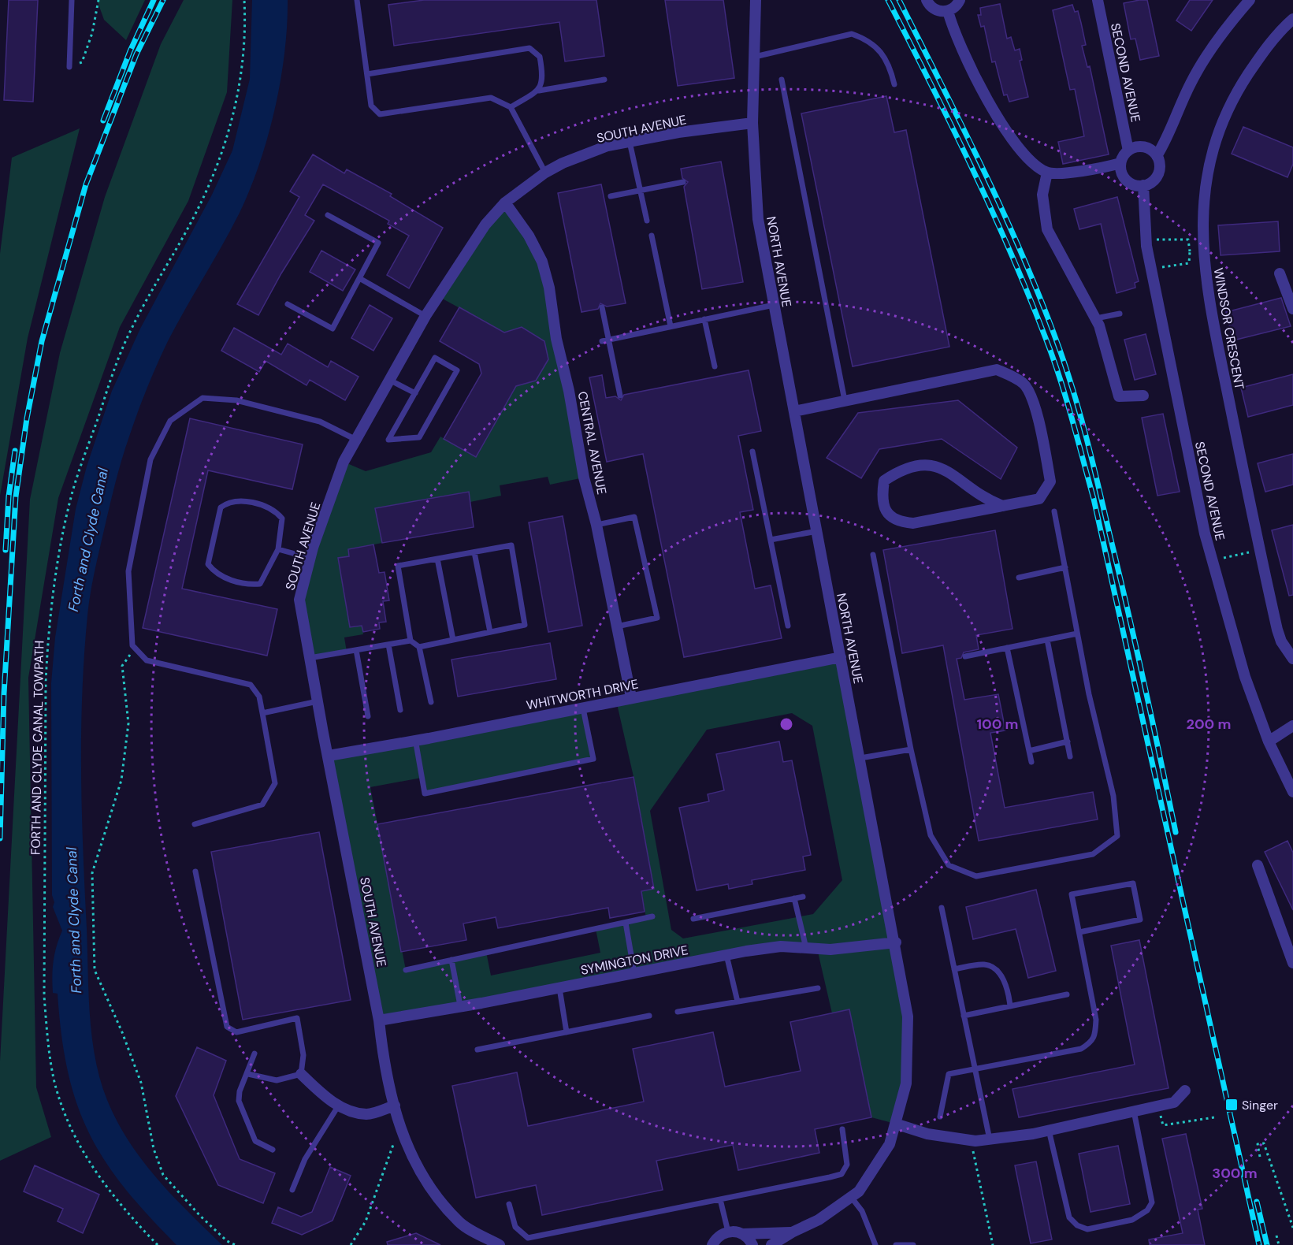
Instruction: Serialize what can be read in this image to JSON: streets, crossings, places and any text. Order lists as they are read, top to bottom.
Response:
{
  "streets": {
    "street": [
      "SECOND AVENUE",
      "SOUTH AVENUE",
      "NORTH AVENUE",
      "WINDSOR CRESCENT",
      "CENTRAL AVENUE",
      "WHITWORTH DRIVE",
      "SYMINGTON DRIVE"
    ],
    "path": ["FORTH AND CLYDE CANAL TOWPATH"]
  },
  "crossings": [
    ["SOUTH AVENUE", "NORTH AVENUE"],
    ["SOUTH AVENUE", "CENTRAL AVENUE"],
    ["SOUTH AVENUE", "WHITWORTH DRIVE"],
    ["SOUTH AVENUE", "SYMINGTON DRIVE"],
    ["NORTH AVENUE", "WHITWORTH DRIVE"],
    ["NORTH AVENUE", "SYMINGTON DRIVE"],
    ["CENTRAL AVENUE", "WHITWORTH DRIVE"]
  ],
  "water": ["Forth and Clyde Canal"],
  "places": {
    "transit": ["Singer"]
  },
  "rings": ["100 m", "200 m", "300 m"]
}
